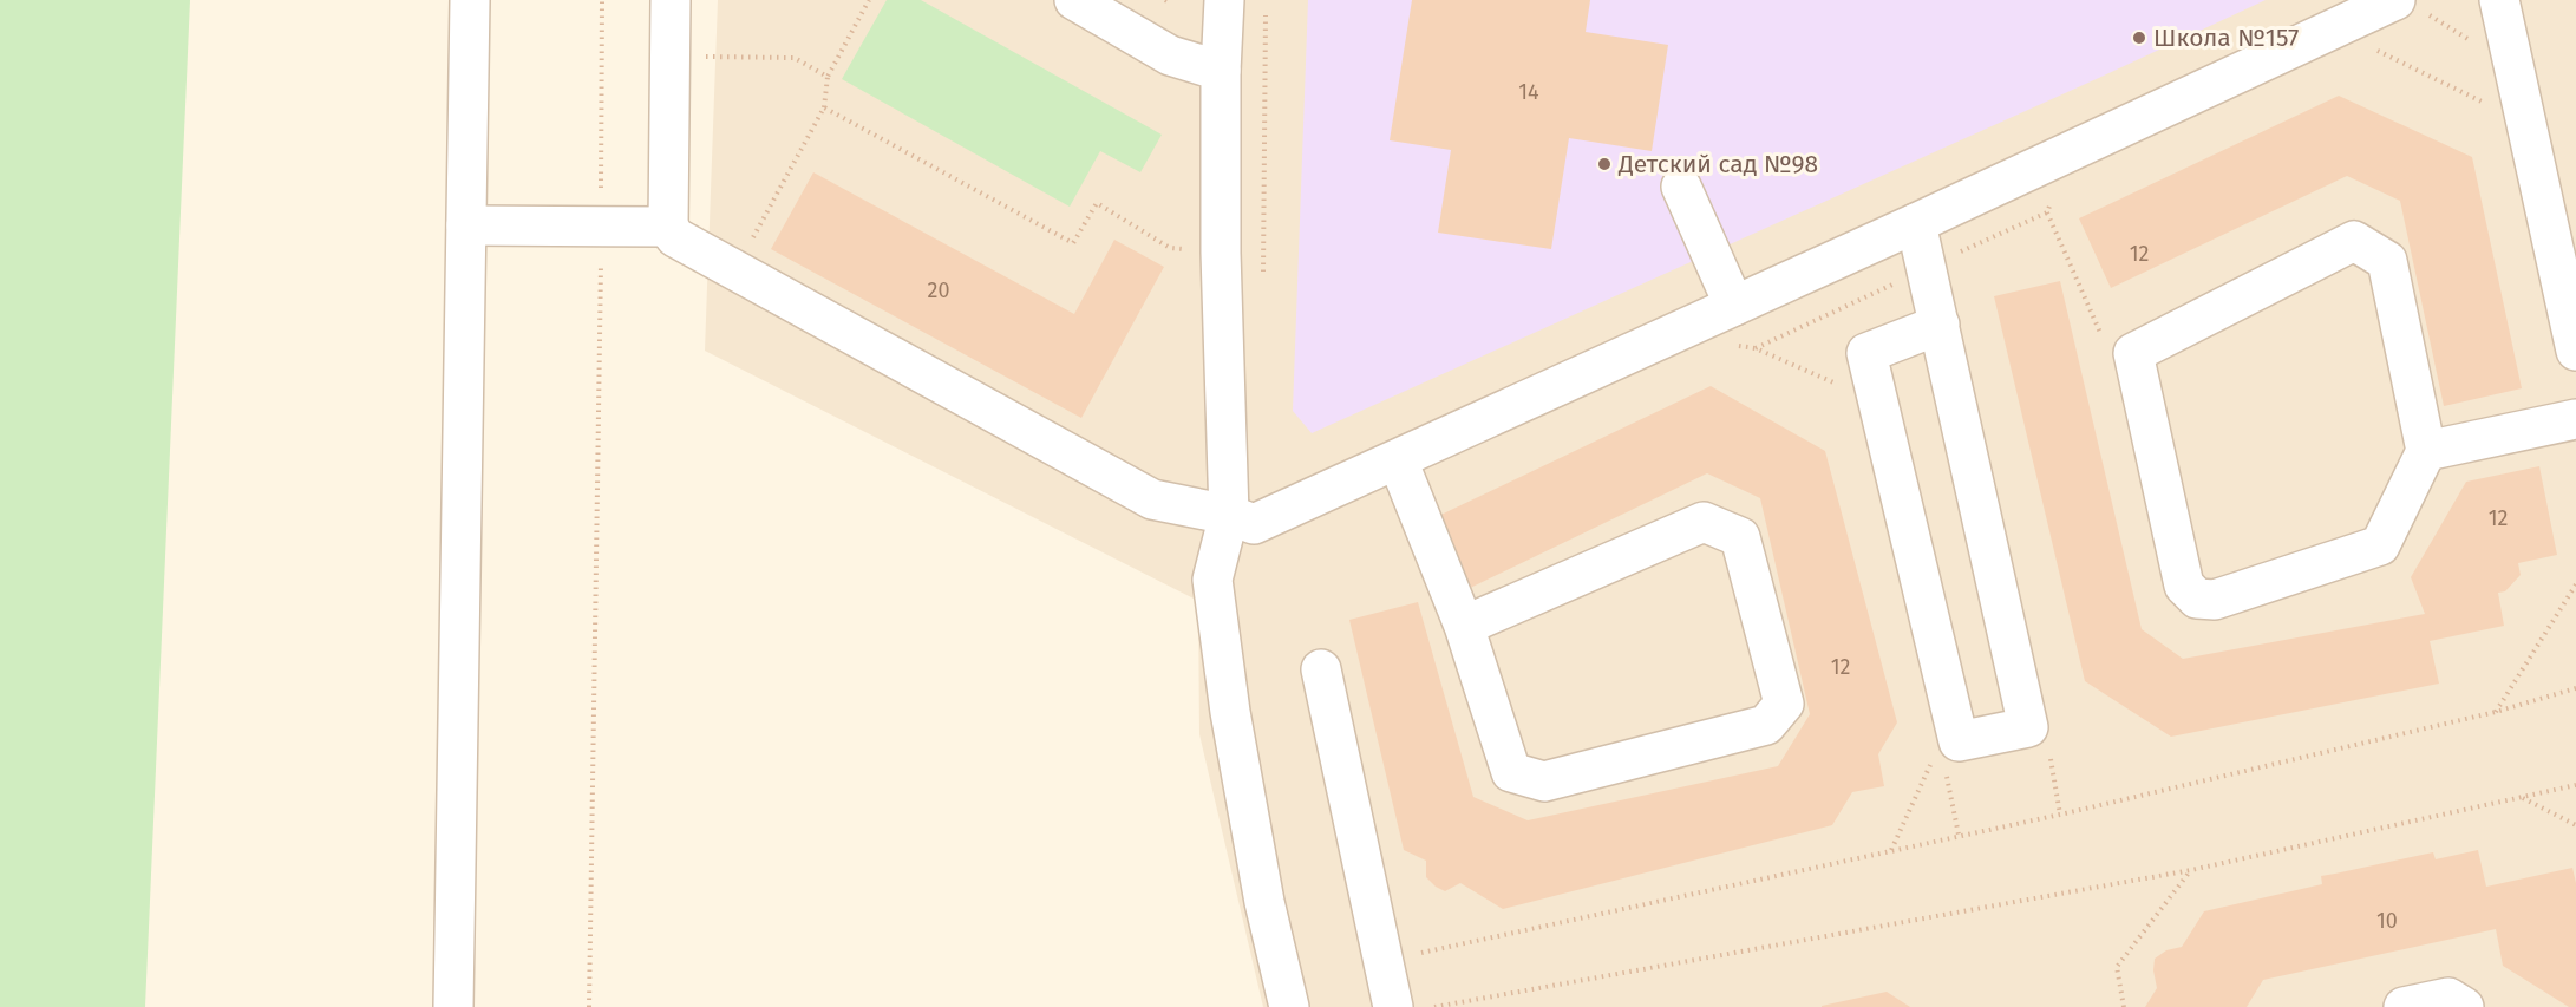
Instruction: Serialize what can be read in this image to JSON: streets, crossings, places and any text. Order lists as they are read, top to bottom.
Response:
{
  "places": ["Школа №157", "Детский сад №98"],
  "house_numbers": [
    "14",
    "12",
    "20",
    "12",
    "12",
    "10"
  ]
}
